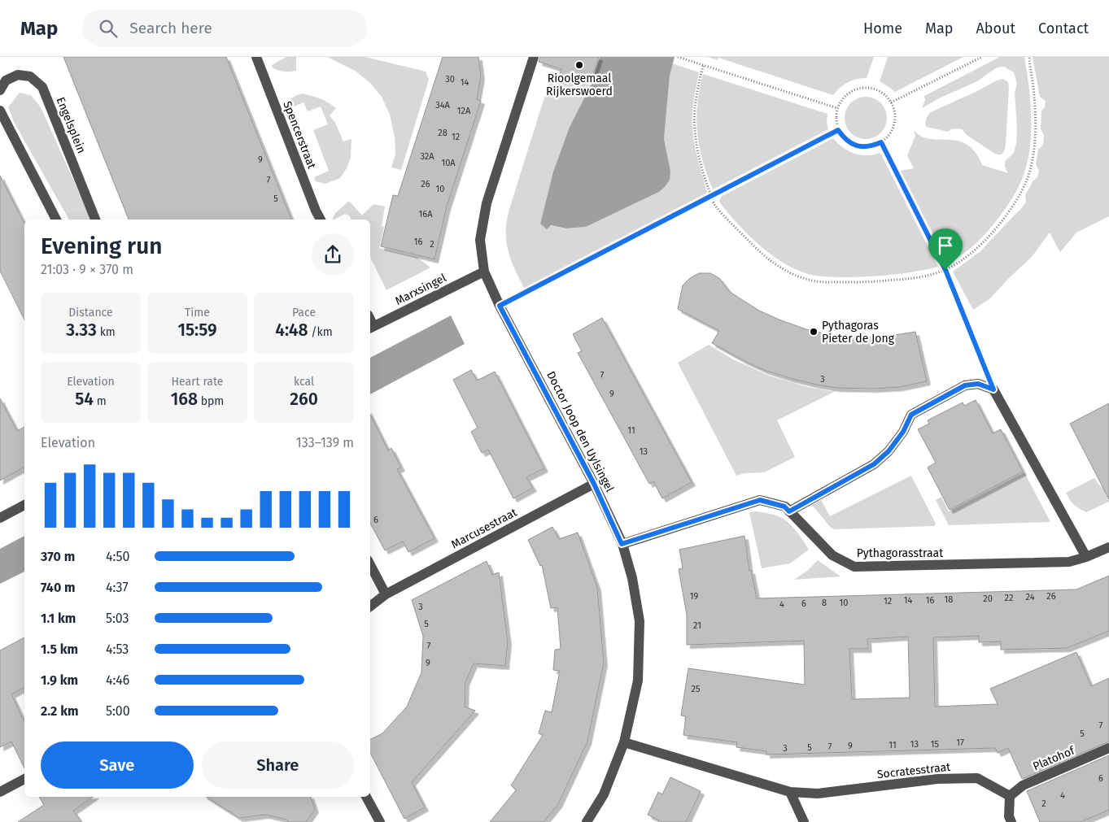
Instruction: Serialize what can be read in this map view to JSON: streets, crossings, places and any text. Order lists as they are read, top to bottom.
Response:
{
  "streets": {
    "street": [
      "Engelsplein",
      "Spencerstraat",
      "Marxsingel",
      "Doctor Joop den Uylsingel",
      "Marcusestraat",
      "Pythagorasstraat",
      "Platohof",
      "Socratesstraat"
    ]
  },
  "crossings": [
    ["Marxsingel", "Doctor Joop den Uylsingel"],
    ["Doctor Joop den Uylsingel", "Marcusestraat"],
    ["Doctor Joop den Uylsingel", "Pythagorasstraat"],
    ["Doctor Joop den Uylsingel", "Socratesstraat"],
    ["Platohof", "Socratesstraat"]
  ],
  "places": ["Rioolgemaal Rijkerswoerd", "Pythagoras Pieter de Jong"],
  "house_numbers": [
    "30",
    "14",
    "34A",
    "12A",
    "28",
    "12",
    "32A",
    "9",
    "10A",
    "7",
    "26",
    "10",
    "5",
    "16A",
    "16",
    "2",
    "7",
    "3",
    "9",
    "11",
    "13",
    "6",
    "19",
    "26",
    "24",
    "22",
    "20",
    "18",
    "14",
    "16",
    "12",
    "8",
    "10",
    "6",
    "4",
    "3",
    "5",
    "21",
    "7",
    "9",
    "25",
    "7",
    "5",
    "17",
    "13",
    "15",
    "11",
    "9",
    "7",
    "5",
    "3",
    "6",
    "4",
    "2"
  ],
  "page": {
    "header": "Map",
    "search": "Search here",
    "nav": [
      "Home",
      "Map",
      "About",
      "Contact"
    ],
    "heading": ["Evening run", "21:03 · 9 × 370 m"],
    "stats": [
      ["Distance", "3.33 km"],
      ["Time", "15:59"],
      ["Pace", "4:48 /km"],
      ["Elevation", "54 m"],
      ["Heart rate", "168 bpm"],
      ["kcal", "260"]
    ],
    "chart": ["Elevation", "133–139 m"],
    "list": [
      {
        "name": "370 m",
        "note": "4:50"
      },
      {
        "name": "740 m",
        "note": "4:37"
      },
      {
        "name": "1.1 km",
        "note": "5:03"
      },
      {
        "name": "1.5 km",
        "note": "4:53"
      },
      {
        "name": "1.9 km",
        "note": "4:46"
      },
      {
        "name": "2.2 km",
        "note": "5:00"
      }
    ],
    "buttons": ["Save", "Share"]
  }
}
